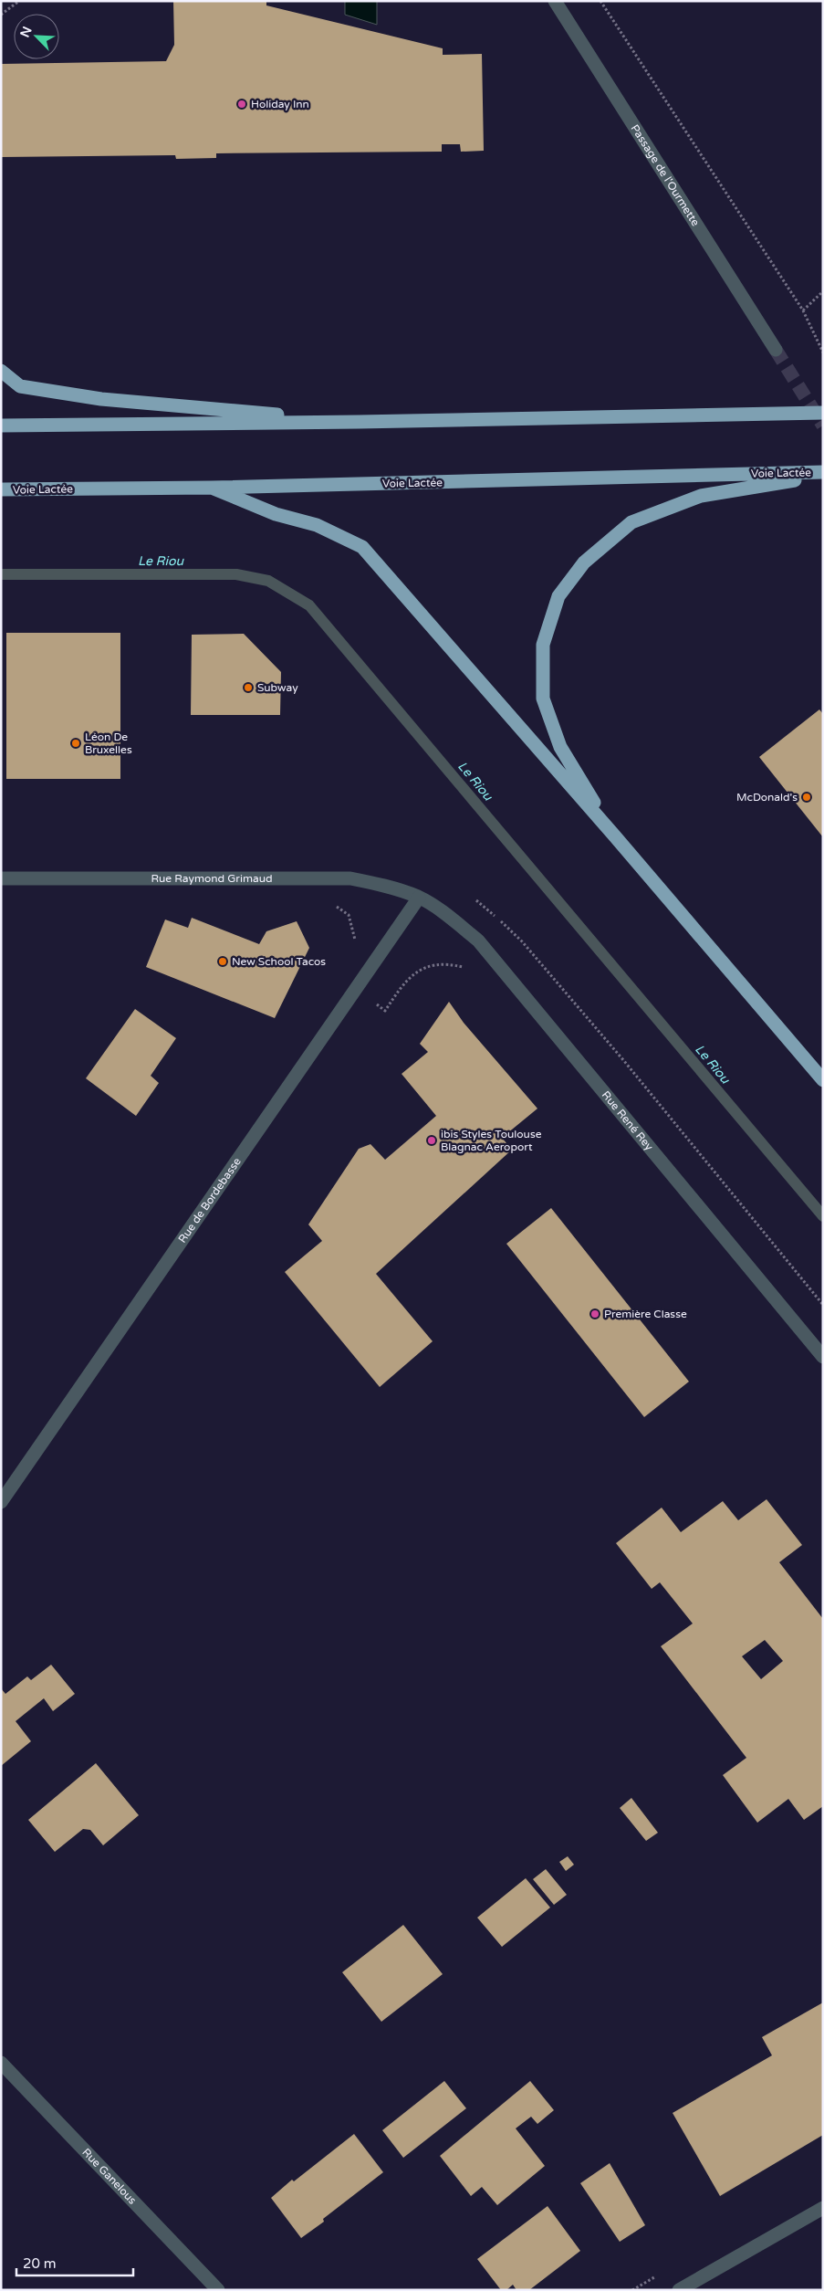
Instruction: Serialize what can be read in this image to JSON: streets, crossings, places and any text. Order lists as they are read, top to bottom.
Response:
{
  "streets": {
    "highway": ["Voie Lactée"],
    "street": [
      "Passage de l'Ourmette",
      "Rue Raymond Grimaud",
      "Rue René Rey",
      "Rue de Bordebasse",
      "Rue Ganelous"
    ]
  },
  "crossings": [
    ["Rue Raymond Grimaud", "Rue René Rey"],
    ["Rue Raymond Grimaud", "Rue de Bordebasse"],
    ["Rue René Rey", "Rue de Bordebasse"]
  ],
  "water": ["Le Riou"],
  "places": [
    "Holiday Inn",
    "Subway",
    "Léon De Bruxelles",
    "McDonald's",
    "New School Tacos",
    "ibis Styles Toulouse Blagnac Aeroport",
    "Première Classe"
  ],
  "scale_bar": "20 m",
  "north": "top left"
}
